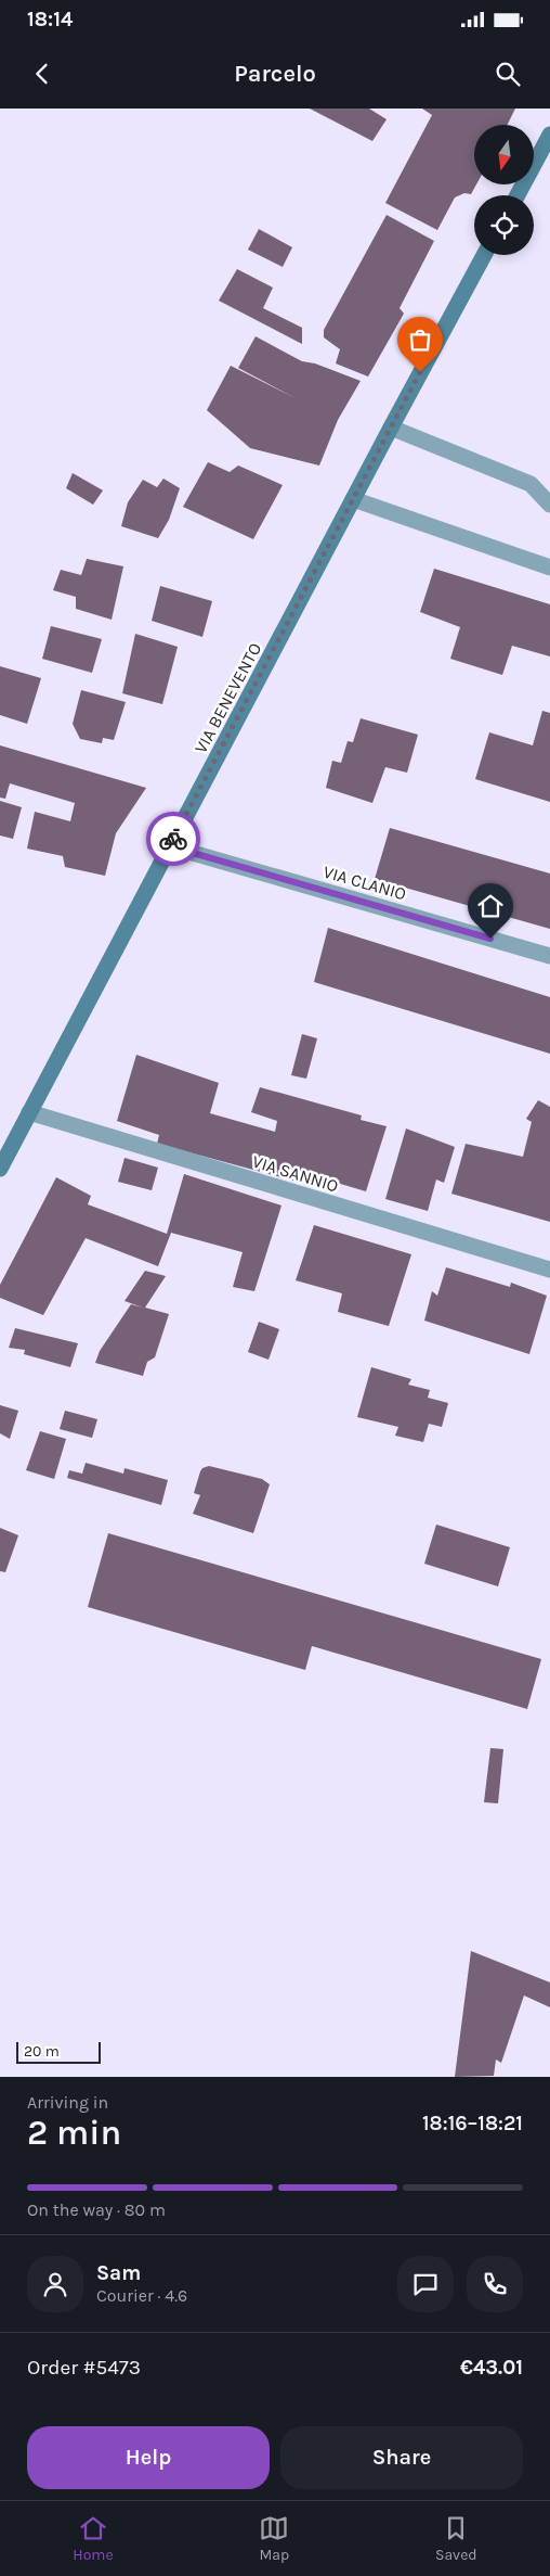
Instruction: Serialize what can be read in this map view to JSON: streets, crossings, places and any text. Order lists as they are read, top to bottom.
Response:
{
  "streets": {
    "main road": ["VIA BENEVENTO"],
    "street": ["VIA CLANIO", "VIA SANNIO"]
  },
  "crossings": [
    ["VIA BENEVENTO", "VIA CLANIO"],
    ["VIA BENEVENTO", "VIA SANNIO"]
  ],
  "scale_bar": "20 m",
  "north": "bottom",
  "page": {
    "status": "18:14",
    "header": "Parcelo",
    "scale": "20 m",
    "heading": ["2 min", "Arriving in", "18:16–18:21"],
    "panel": [
      "Sam",
      "Courier · 4.6",
      "Order #5473",
      "€43.01"
    ],
    "bar": "On the way · 80 m",
    "buttons": ["Help", "Share"],
    "tabs": ["Home", "Map", "Saved"]
  }
}
